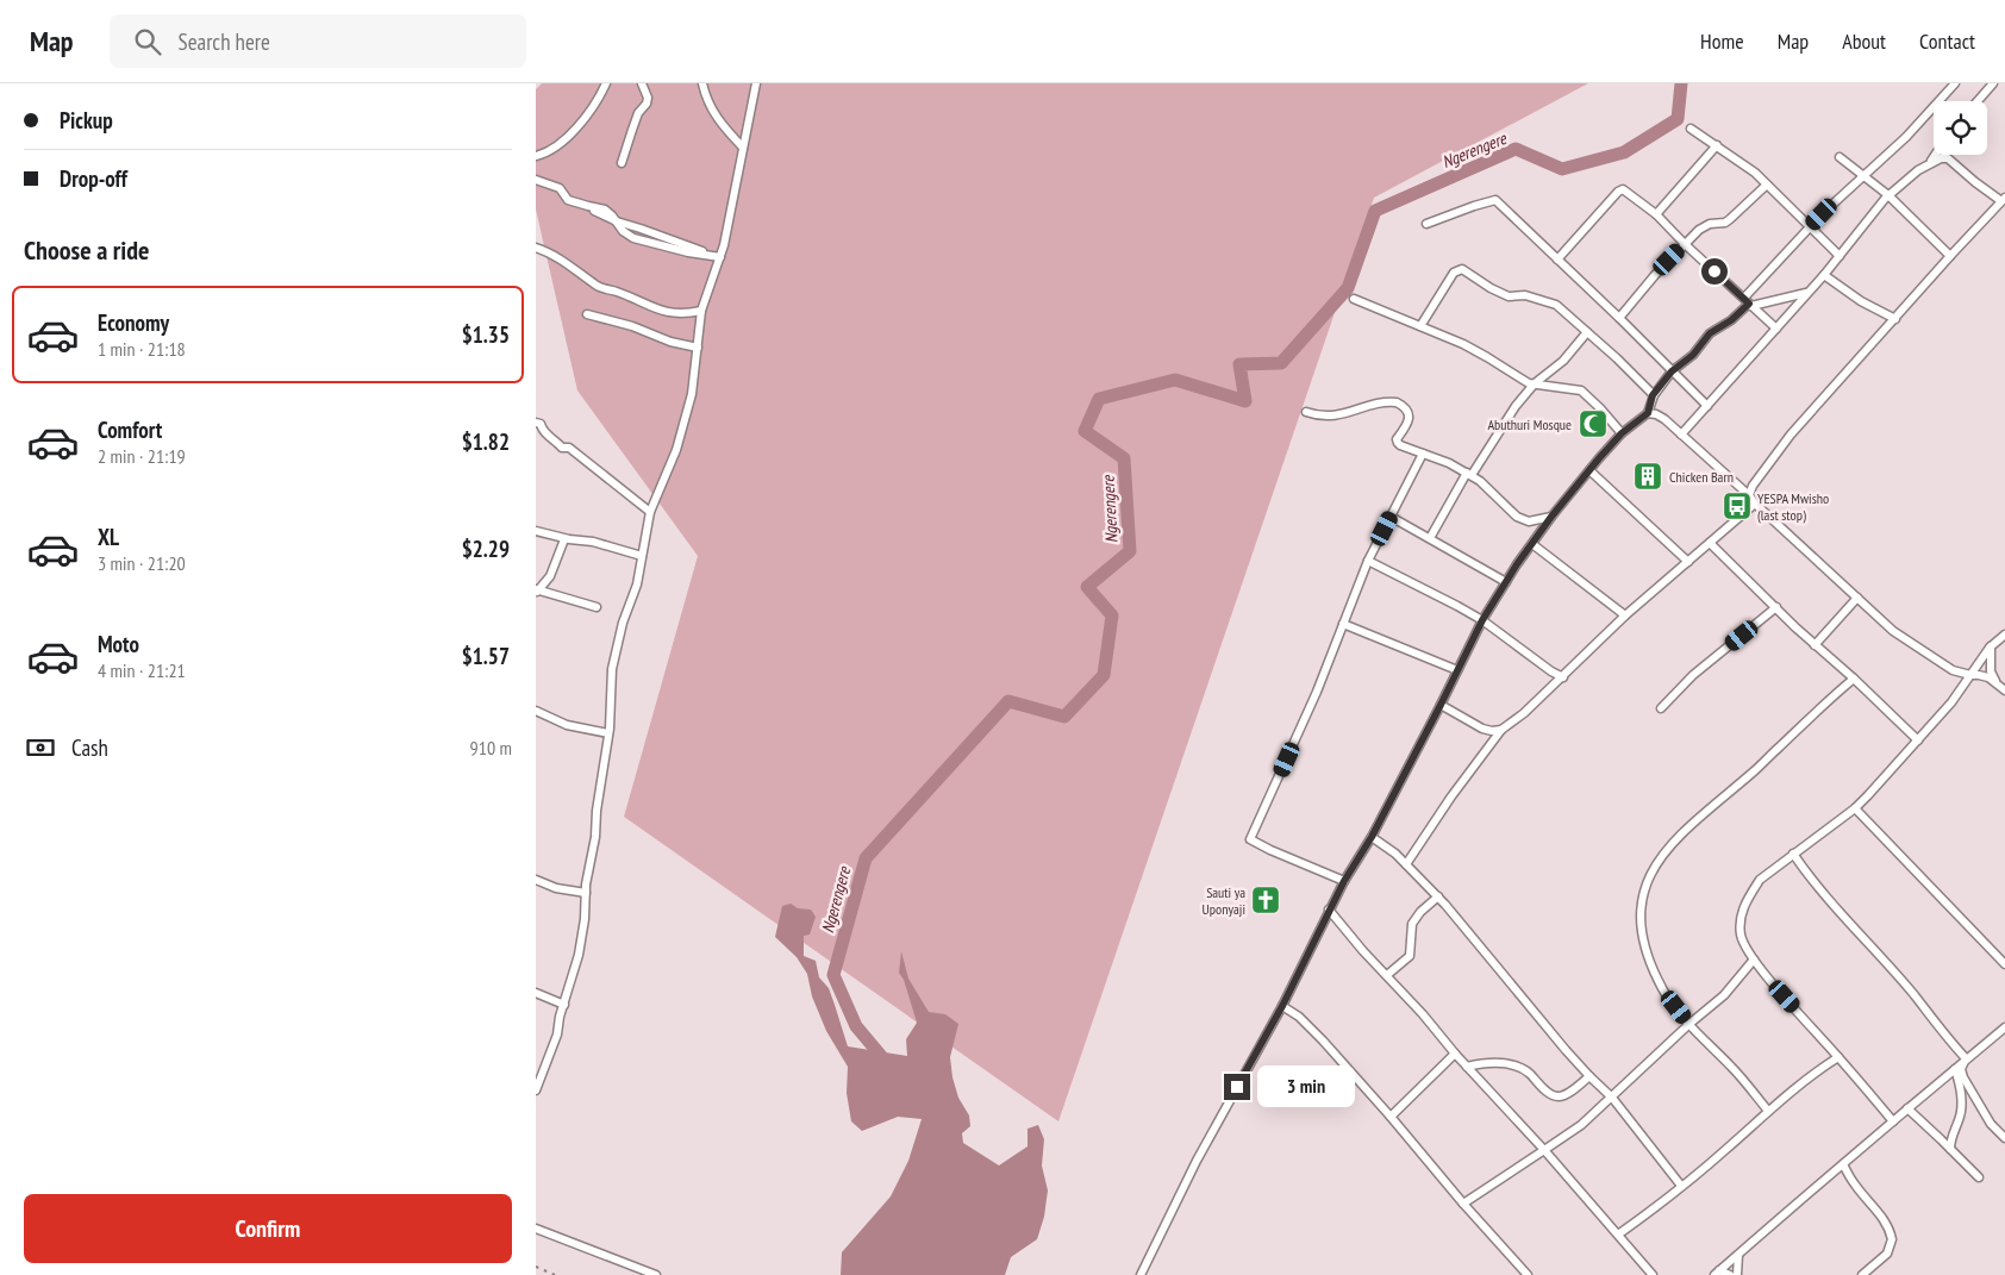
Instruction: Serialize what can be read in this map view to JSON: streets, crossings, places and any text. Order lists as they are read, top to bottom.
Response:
{
  "water": ["Ngerengere"],
  "places": {
    "mosque": ["Abuthuri Mosque"],
    "building": ["Chicken Barn"],
    "bus stop": ["YESPA Mwisho (last stop)"],
    "church": ["Sauti ya Uponyaji"]
  },
  "page": {
    "header": "Map",
    "search": "Search here",
    "nav": [
      "Home",
      "Map",
      "About",
      "Contact"
    ],
    "banner": ["Pickup", "Drop-off"],
    "heading": "Choose a ride",
    "list": [
      {
        "name": "Economy",
        "note": "1 min · 21:18",
        "value": "$1.35"
      },
      {
        "name": "Comfort",
        "note": "2 min · 21:19",
        "value": "$1.82"
      },
      {
        "name": "XL",
        "note": "3 min · 21:20",
        "value": "$2.29"
      },
      {
        "name": "Moto",
        "note": "4 min · 21:21",
        "value": "$1.57"
      }
    ],
    "pay": ["Cash", "910 m"],
    "bubble": "3 min",
    "buttons": "Confirm"
  }
}
